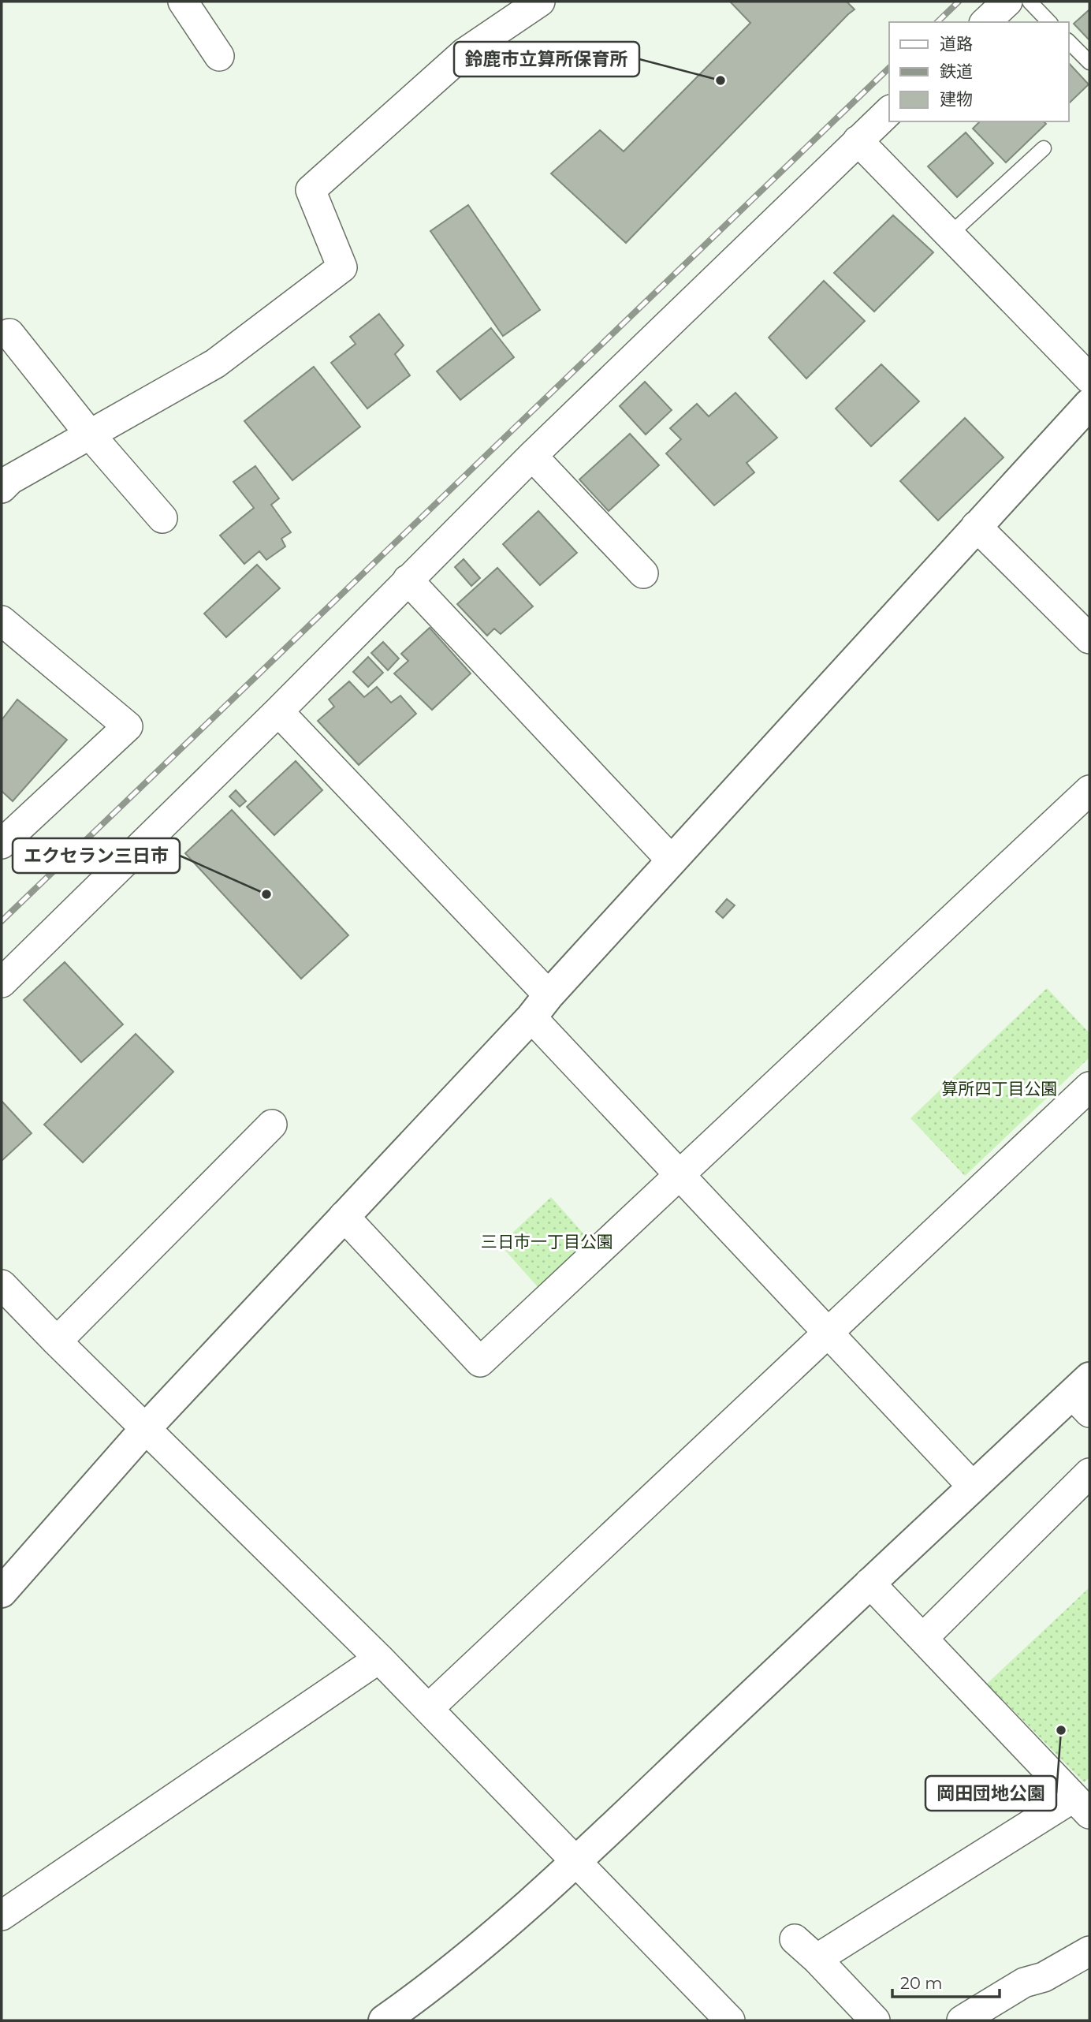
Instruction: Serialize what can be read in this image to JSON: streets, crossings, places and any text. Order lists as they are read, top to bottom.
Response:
{
  "parks": ["算所四丁目公園", "三日市一丁目公園"],
  "places": ["鈴鹿市立算所保育所", "エクセラン三日市", "岡田団地公園"],
  "legend": ["道路", "鉄道", "建物"],
  "scale_bar": "20 m"
}
